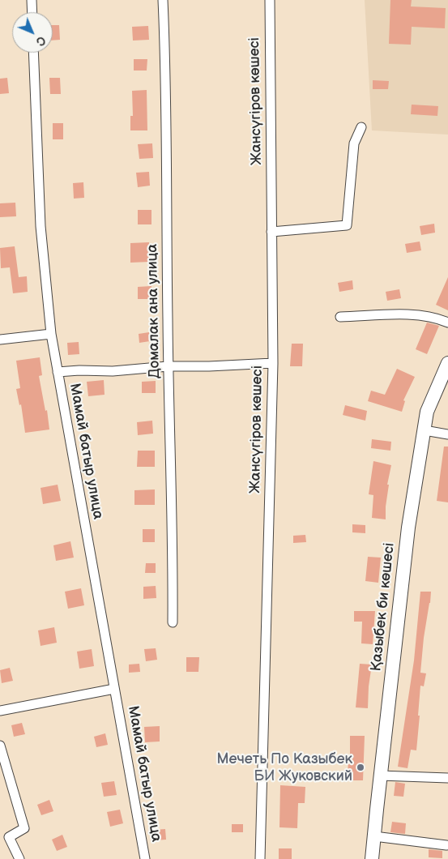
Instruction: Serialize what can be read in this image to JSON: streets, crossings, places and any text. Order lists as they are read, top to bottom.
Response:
{
  "streets": {
    "main road": ["Қазыбек би көшесі"],
    "street": ["Жансүгіров көшесі", "Домалак ана улица", "Мамай батыр улица"]
  },
  "places": ["Мечеть По Казыбек БИ Жуковский"],
  "north": "bottom right"
}
